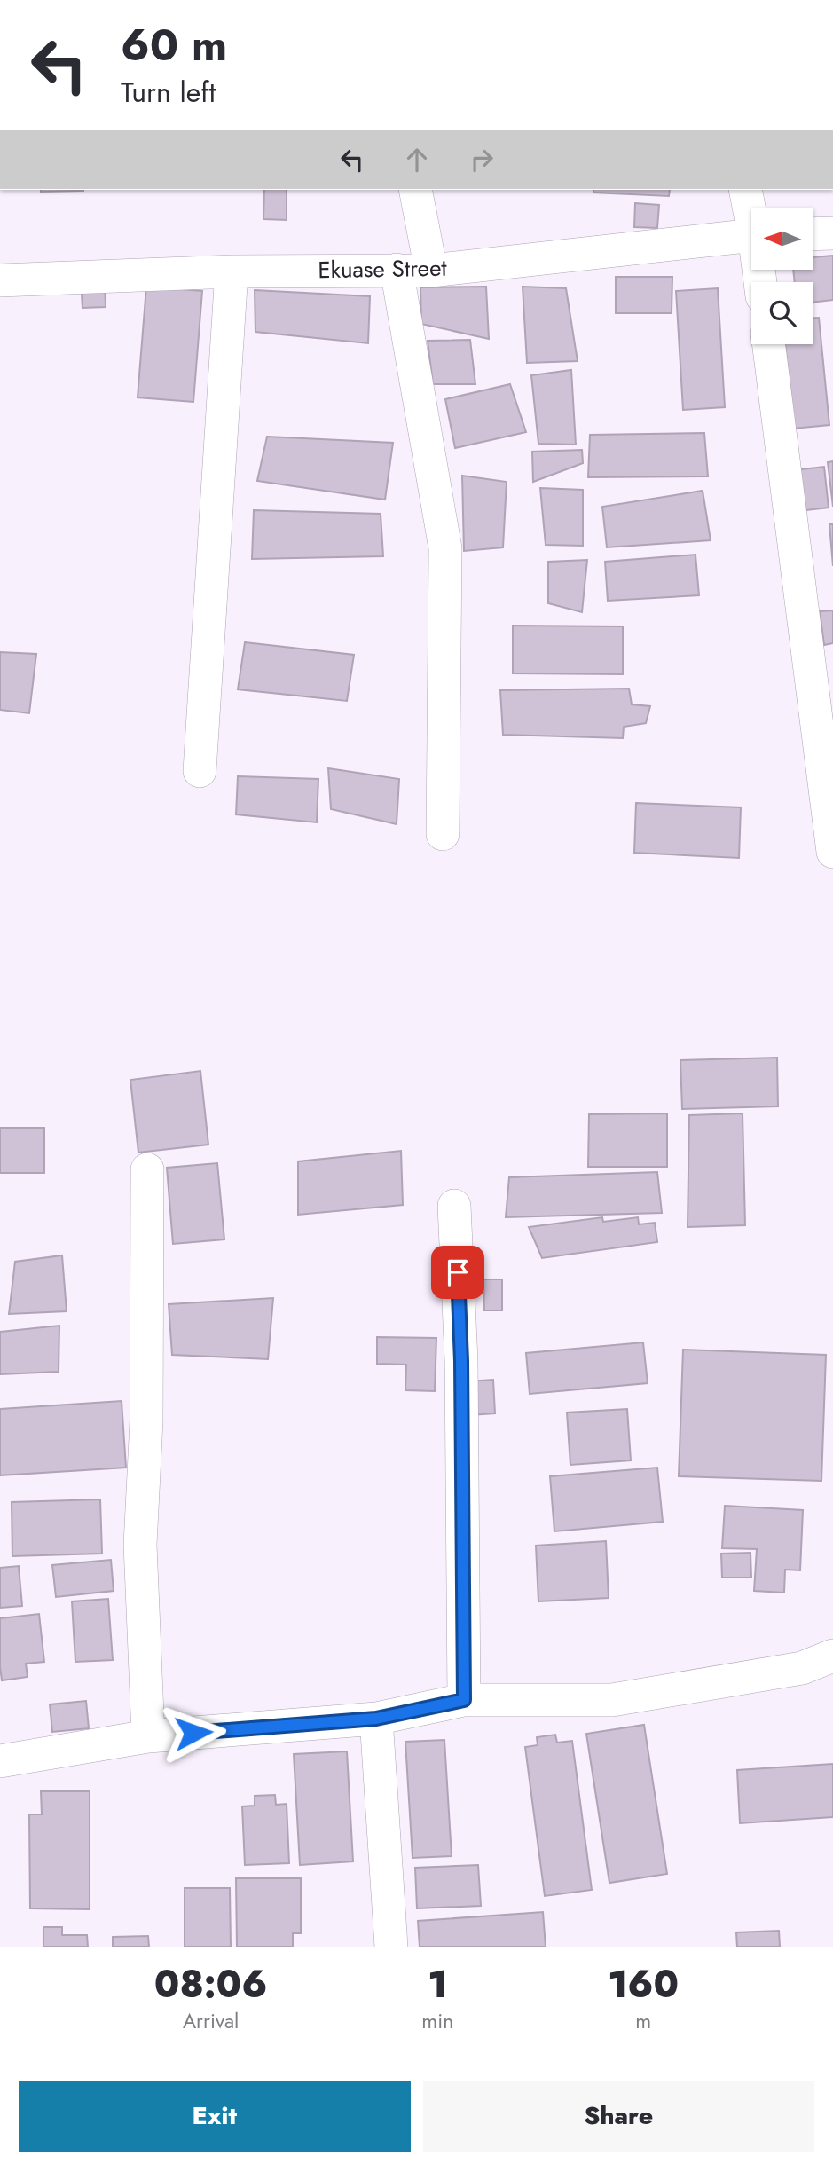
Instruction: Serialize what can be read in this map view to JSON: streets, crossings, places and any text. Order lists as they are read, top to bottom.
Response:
{
  "streets": {
    "street": ["Ekuase Street"]
  },
  "north": "left",
  "page": {
    "turn": ["60 m", "Turn left"],
    "eta": [
      "08:06",
      "Arrival",
      "1",
      "min",
      "160",
      "m"
    ],
    "buttons": ["Exit", "Share"]
  }
}
